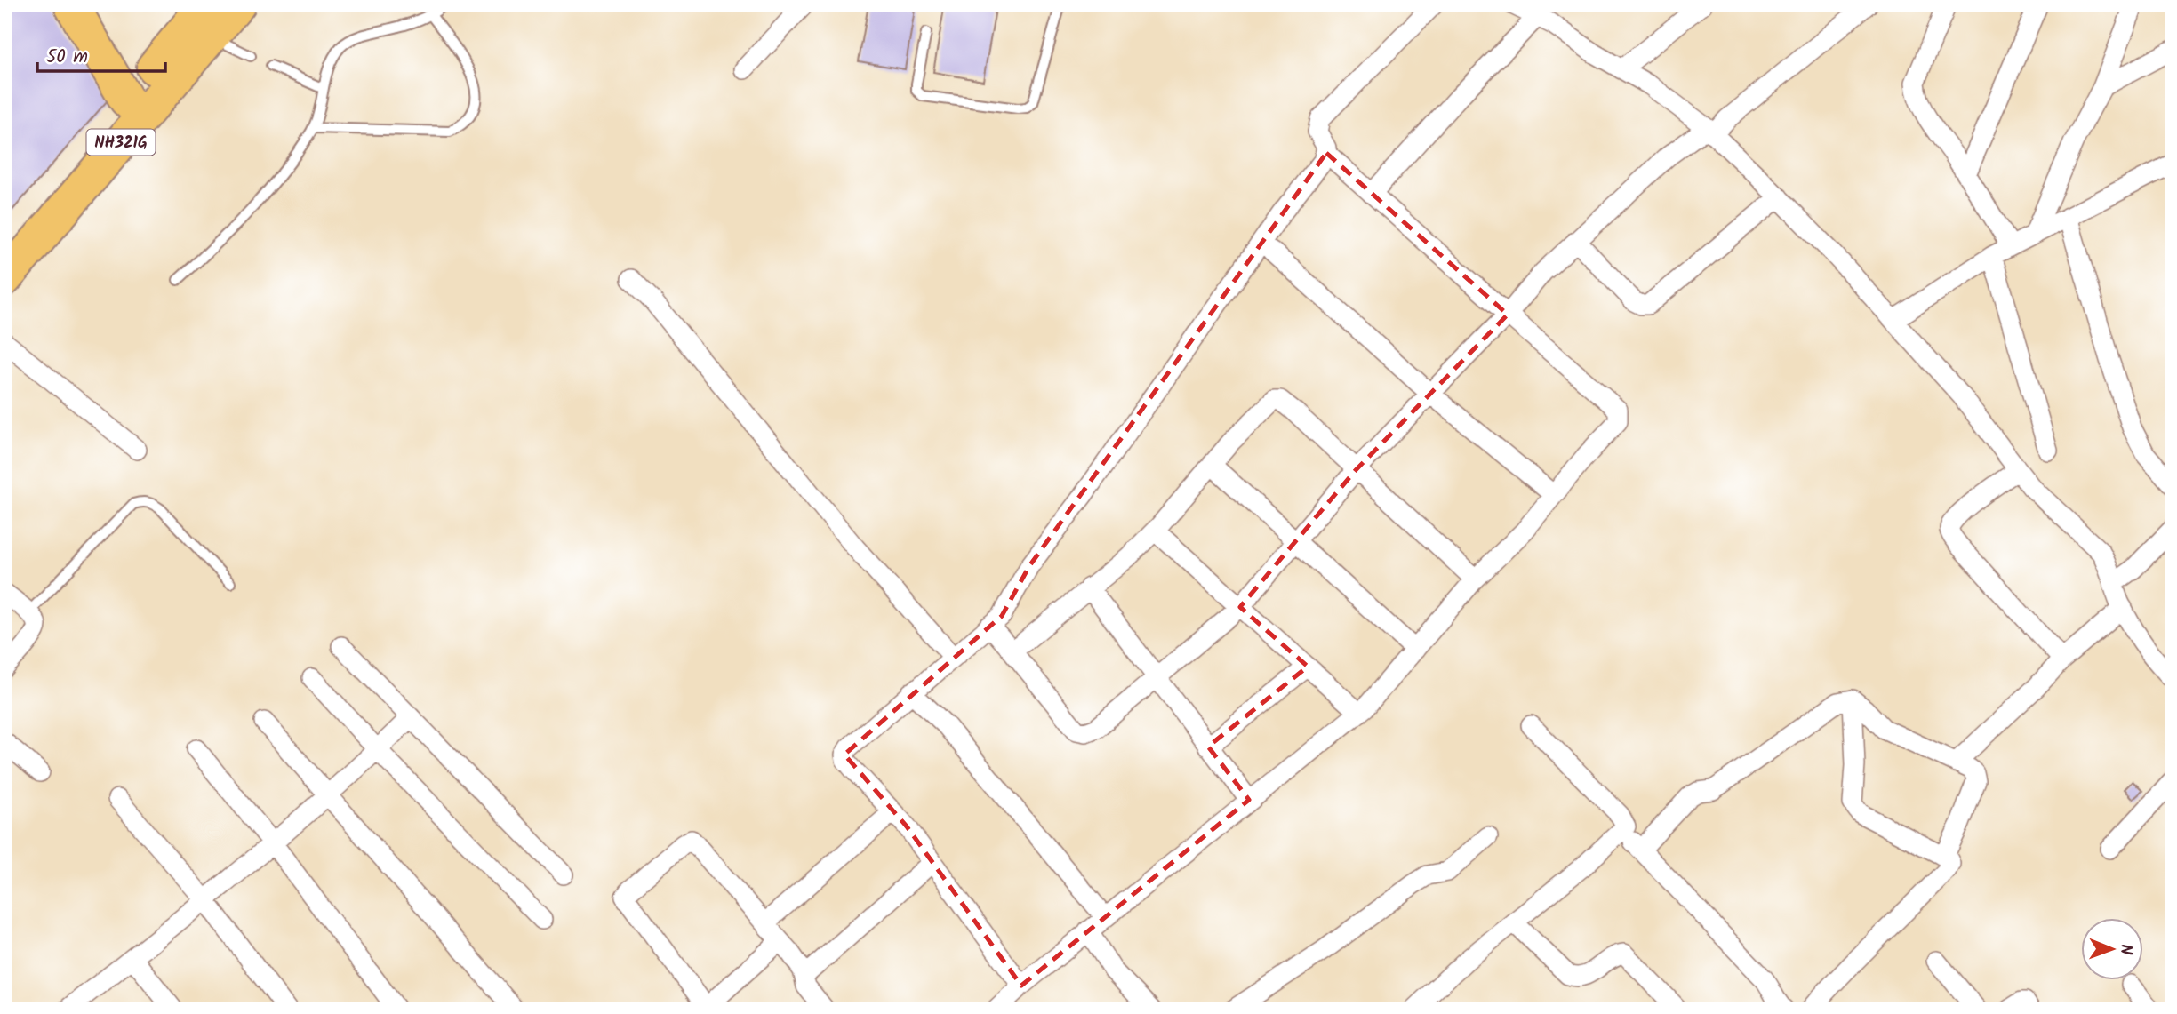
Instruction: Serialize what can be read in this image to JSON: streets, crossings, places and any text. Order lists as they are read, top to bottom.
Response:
{
  "streets": {
    "highway": ["NH321G"]
  },
  "scale_bar": "50 m",
  "north": "right"
}
